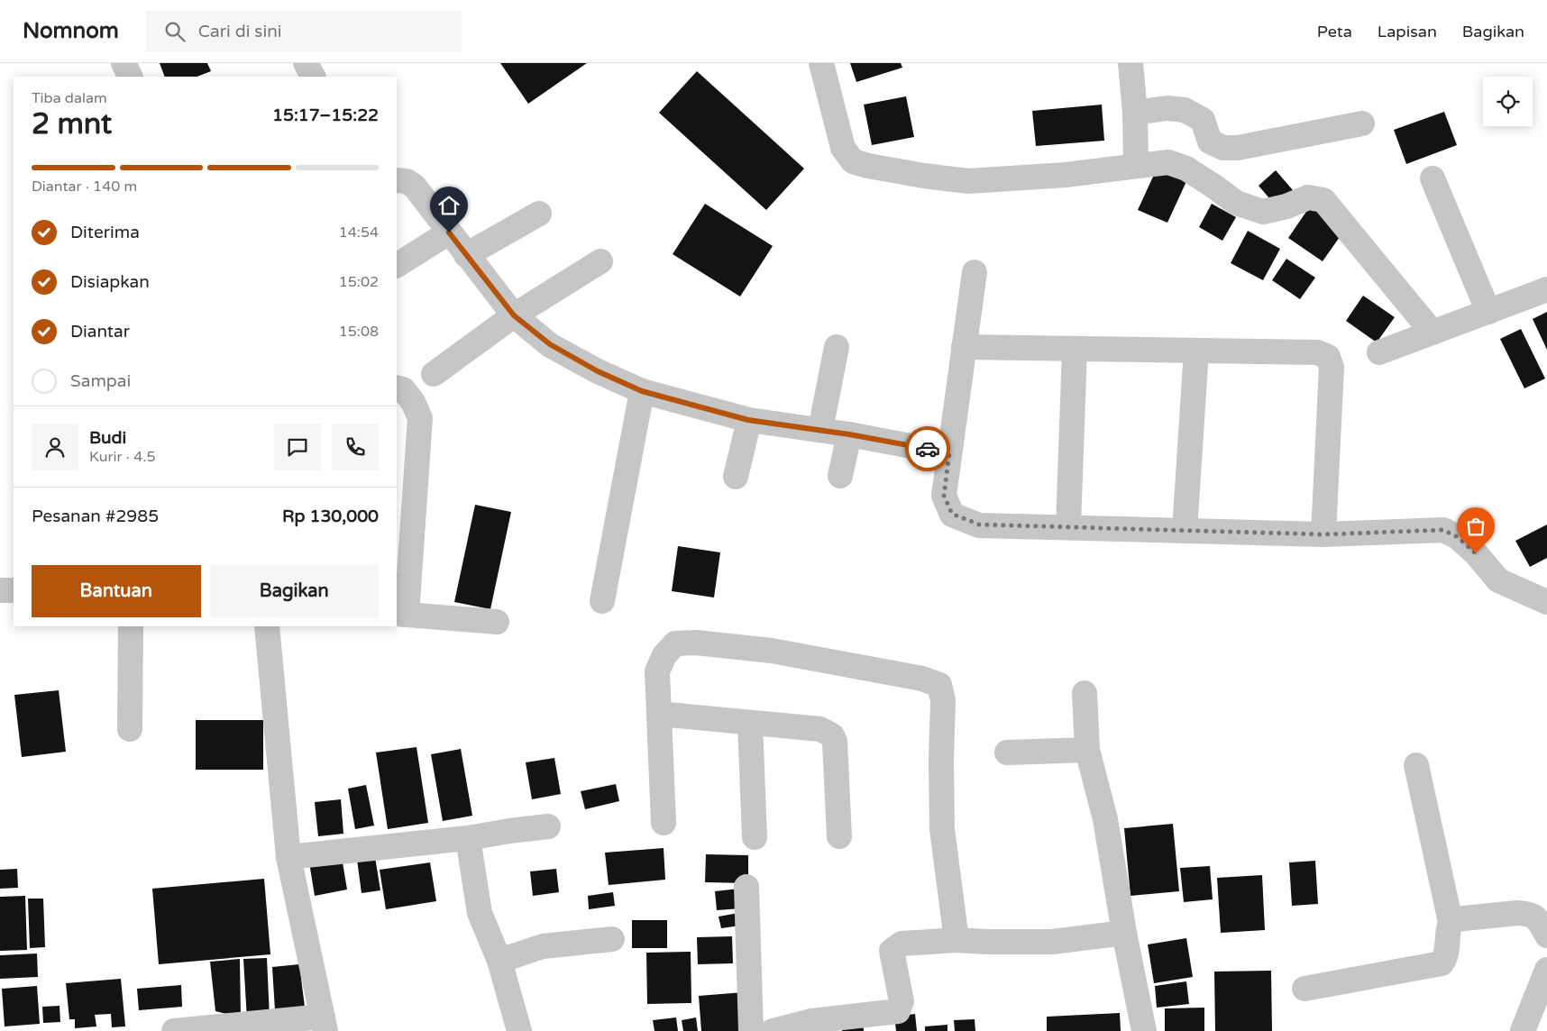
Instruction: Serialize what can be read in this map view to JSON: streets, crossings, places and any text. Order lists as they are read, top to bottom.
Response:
{
  "page": {
    "header": "Nomnom",
    "search": "Cari di sini",
    "nav": ["Peta", "Lapisan", "Bagikan"],
    "heading": ["2 mnt", "Tiba dalam", "15:17–15:22"],
    "panel": [
      "Budi",
      "Kurir · 4.5",
      "Pesanan #2985",
      "Rp 130,000"
    ],
    "bar": "Diantar · 140 m",
    "list": [
      ["Diterima", "14:54"],
      ["Disiapkan", "15:02"],
      ["Diantar", "15:08"],
      "Sampai"
    ],
    "buttons": ["Bantuan", "Bagikan"]
  }
}
